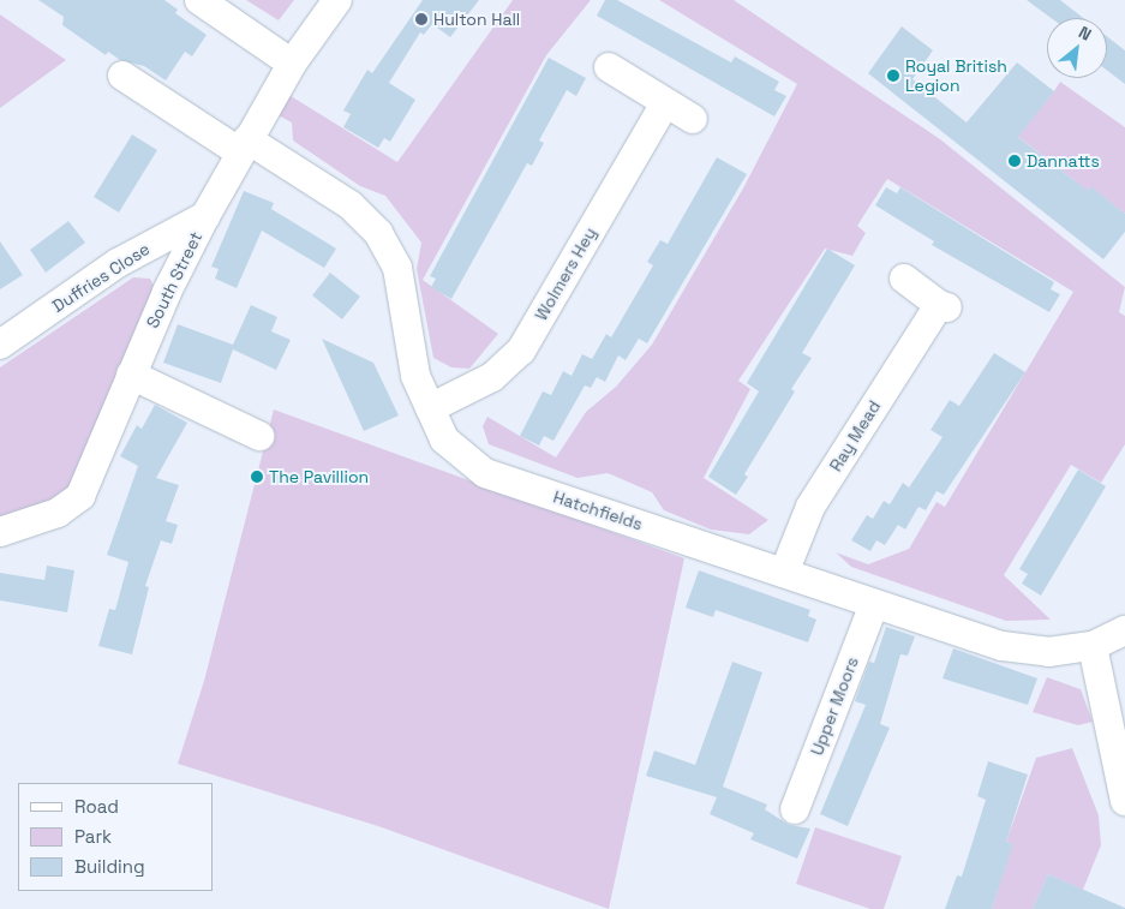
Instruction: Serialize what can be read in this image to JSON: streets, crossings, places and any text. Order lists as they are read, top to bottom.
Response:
{
  "streets": {
    "street": [
      "Wolmers Hey",
      "Duffries Close",
      "South Street",
      "Ray Mead",
      "Hatchfields",
      "Upper Moors"
    ]
  },
  "crossings": [
    ["Wolmers Hey", "Hatchfields"],
    ["Duffries Close", "South Street"],
    ["South Street", "Hatchfields"],
    ["Ray Mead", "Hatchfields"],
    ["Hatchfields", "Upper Moors"]
  ],
  "places": [
    "Hulton Hall",
    "Royal British Legion",
    "Dannatts",
    "The Pavillion"
  ],
  "legend": ["Road", "Park", "Building"],
  "north": "top right"
}
